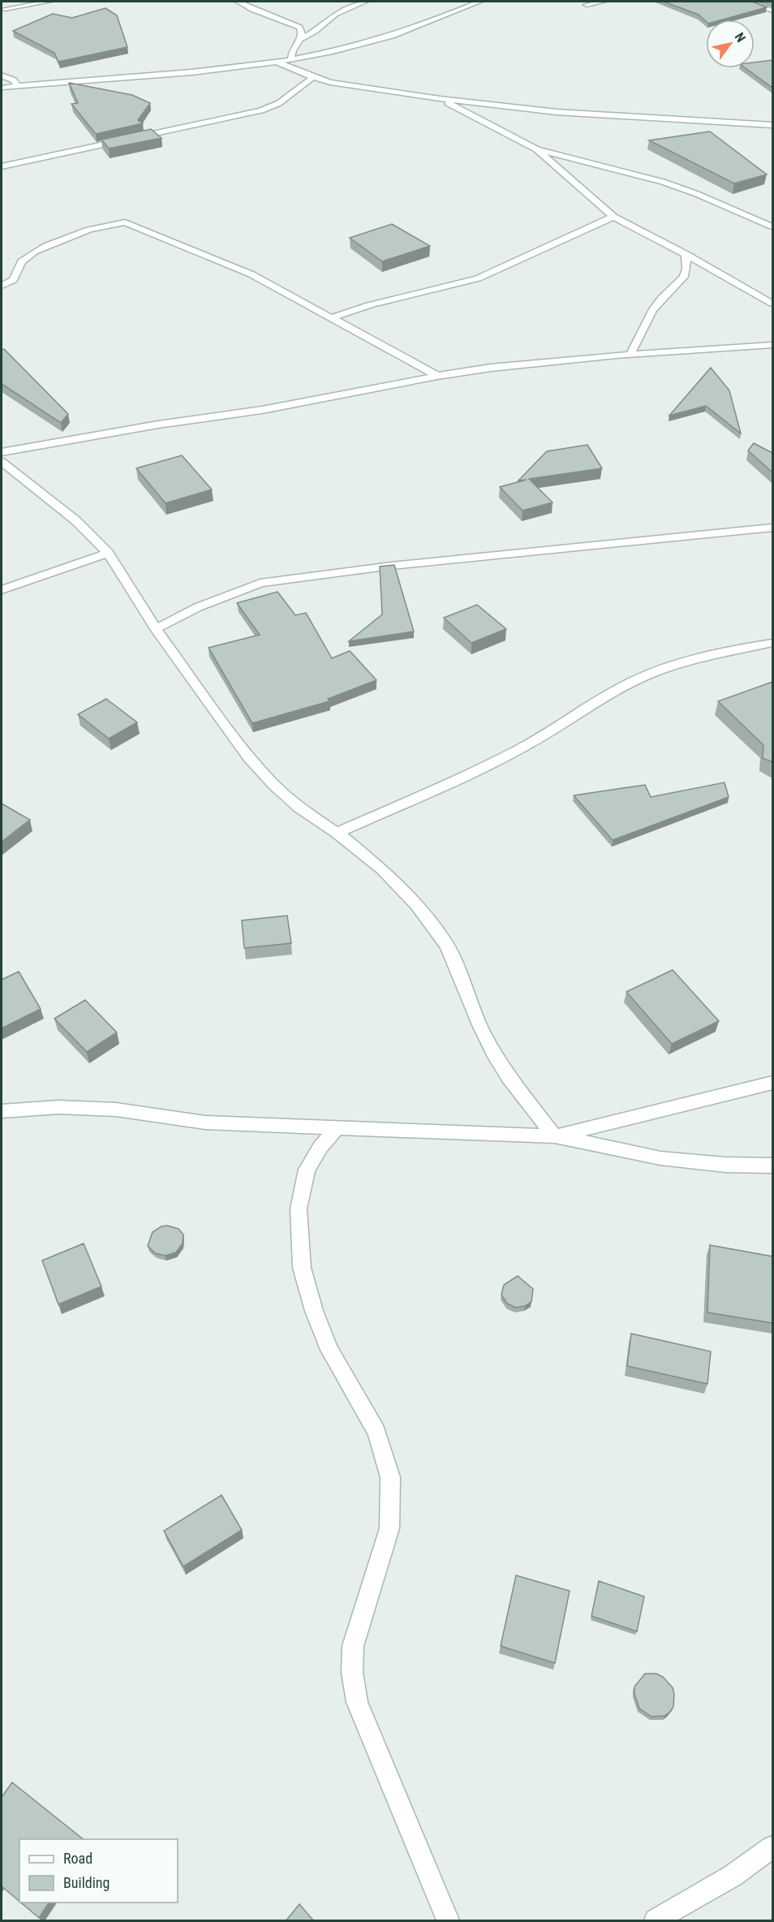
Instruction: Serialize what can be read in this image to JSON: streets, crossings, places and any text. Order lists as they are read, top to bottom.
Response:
{
  "legend": ["Road", "Building"],
  "north": "top right"
}
